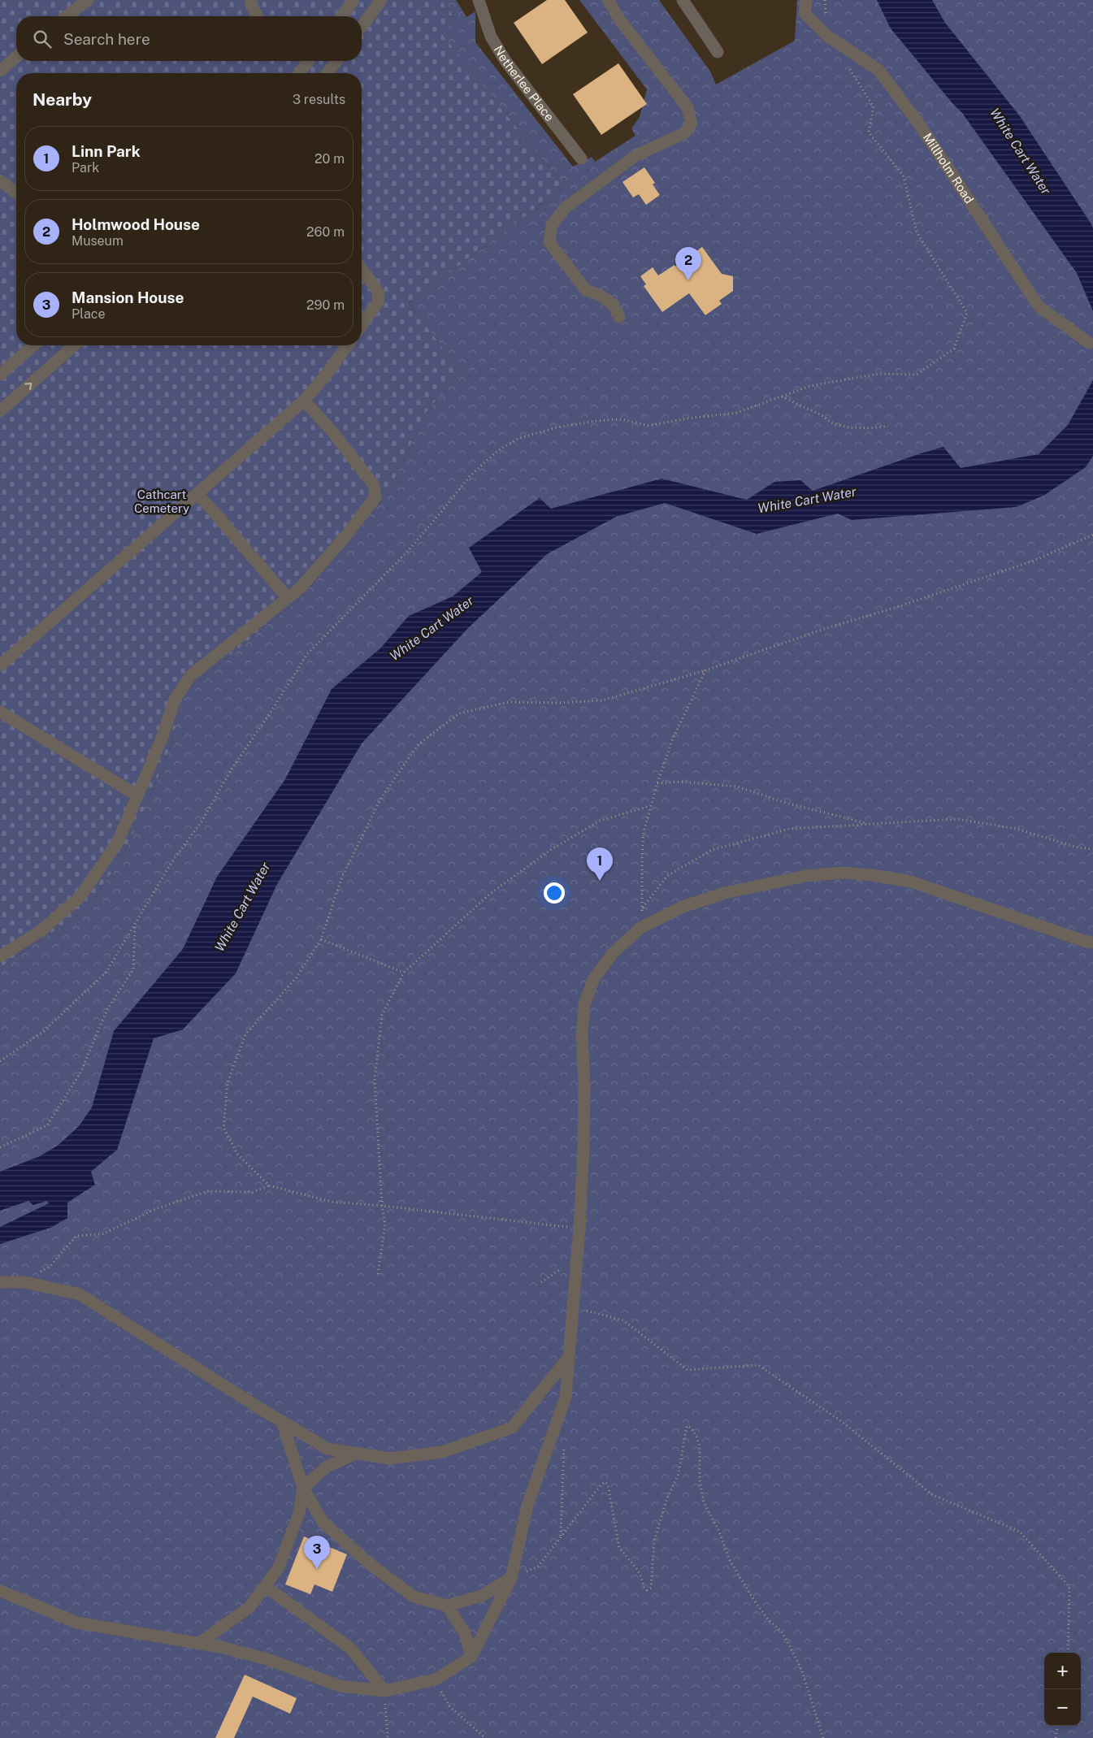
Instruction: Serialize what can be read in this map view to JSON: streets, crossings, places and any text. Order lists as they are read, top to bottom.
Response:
{
  "streets": {
    "street": ["Netherlee Place", "Millholm Road"]
  },
  "water": ["White Cart Water"],
  "parks": ["Cathcart Cemetery"],
  "page": {
    "search": "Search here",
    "heading": ["Nearby", "3 results"],
    "list": [
      {
        "mark": "1",
        "name": "Linn Park",
        "note": "Park",
        "value": "20 m"
      },
      {
        "mark": "2",
        "name": "Holmwood House",
        "note": "Museum",
        "value": "260 m"
      },
      {
        "mark": "3",
        "name": "Mansion House",
        "note": "Place",
        "value": "290 m"
      }
    ],
    "pins": ["2", "1", "3"],
    "map_buttons": ["+", "−"]
  }
}
